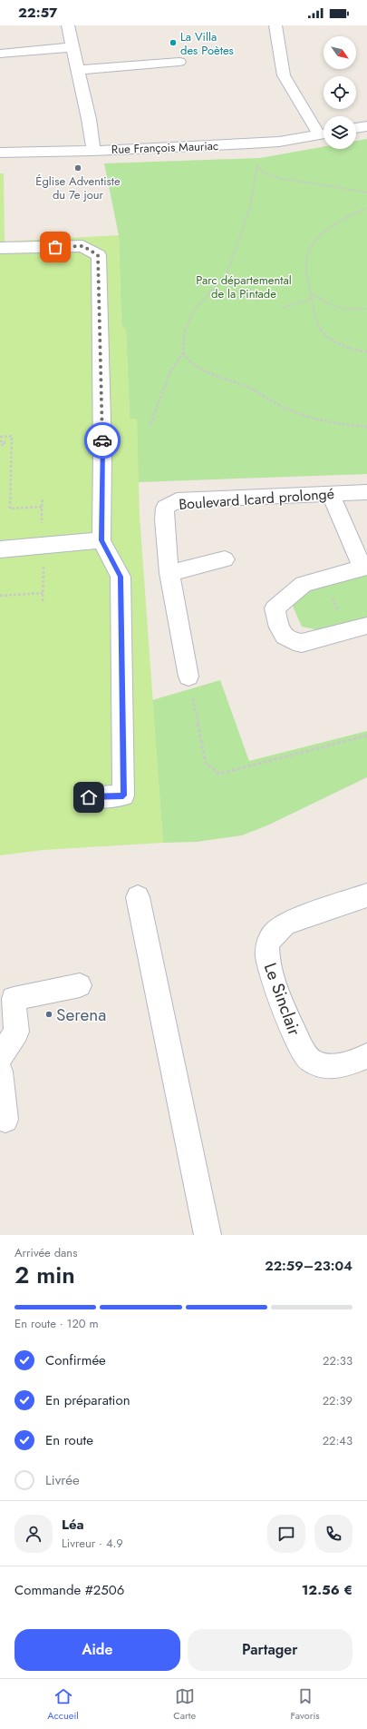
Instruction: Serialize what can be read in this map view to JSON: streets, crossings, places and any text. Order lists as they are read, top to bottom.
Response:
{
  "streets": {
    "street": ["Rue François Mauriac", "Boulevard Icard prolongé", "Le Sinclair"]
  },
  "parks": ["Parc départemental de la Pintade"],
  "places": ["La Villa des Poètes", "Église Adventiste du 7e jour", "Serena"],
  "north": "bottom right",
  "page": {
    "status": "22:57",
    "heading": ["2 min", "Arrivée dans", "22:59–23:04"],
    "panel": [
      "Léa",
      "Livreur · 4.9",
      "Commande #2506",
      "12.56 €"
    ],
    "bar": "En route · 120 m",
    "list": [
      ["Confirmée", "22:33"],
      ["En préparation", "22:39"],
      ["En route", "22:43"],
      "Livrée"
    ],
    "buttons": ["Aide", "Partager"],
    "tabs": ["Accueil", "Carte", "Favoris"]
  }
}
